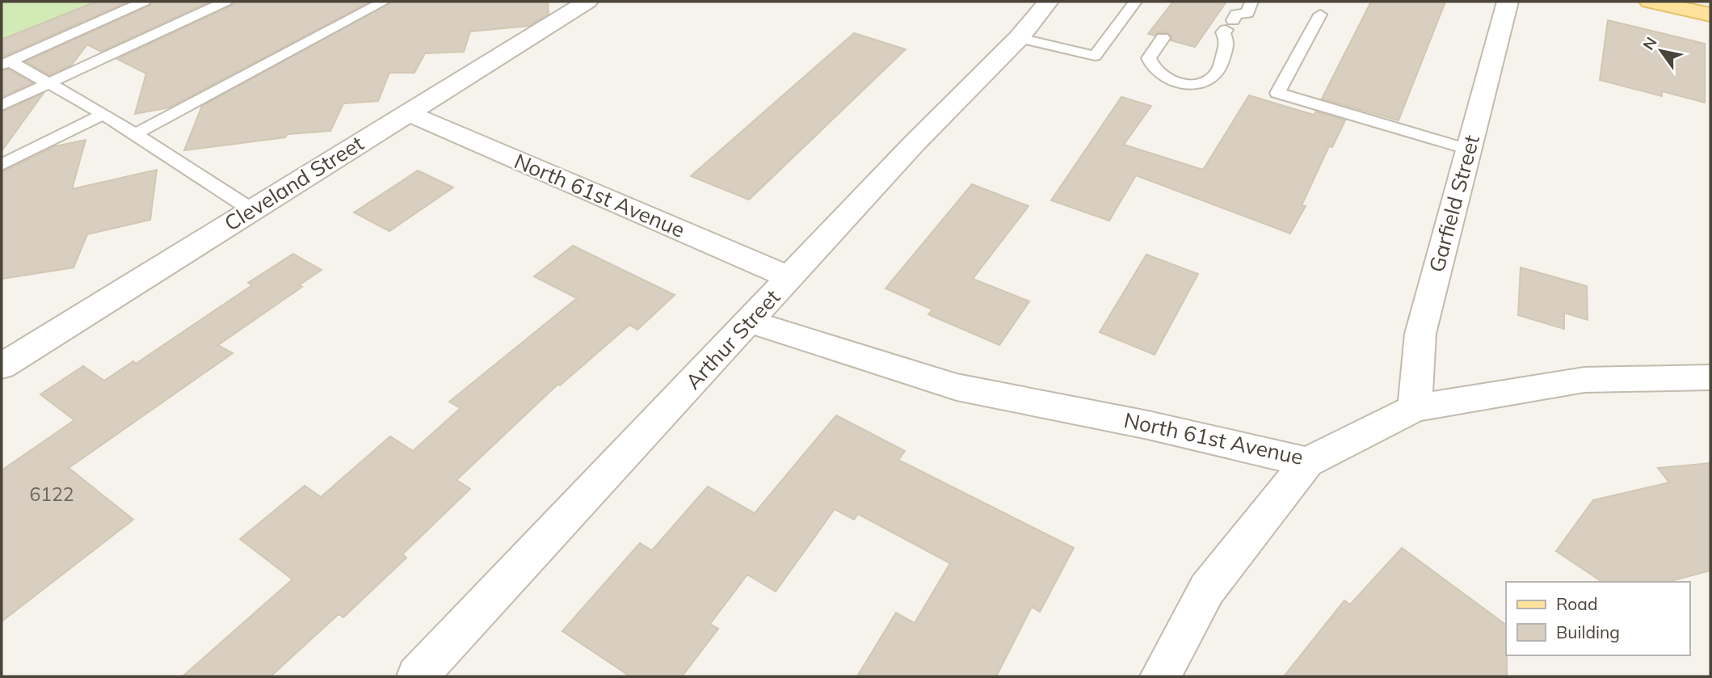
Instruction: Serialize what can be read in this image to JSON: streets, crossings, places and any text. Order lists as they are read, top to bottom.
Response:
{
  "streets": {
    "street": [
      "Cleveland Street",
      "North 61st Avenue",
      "Garfield Street",
      "Arthur Street"
    ]
  },
  "crossings": [
    ["Cleveland Street", "North 61st Avenue"],
    ["North 61st Avenue", "Garfield Street"],
    ["North 61st Avenue", "Arthur Street"]
  ],
  "house_numbers": ["6122"],
  "legend": ["Road", "Building"],
  "north": "top left"
}
